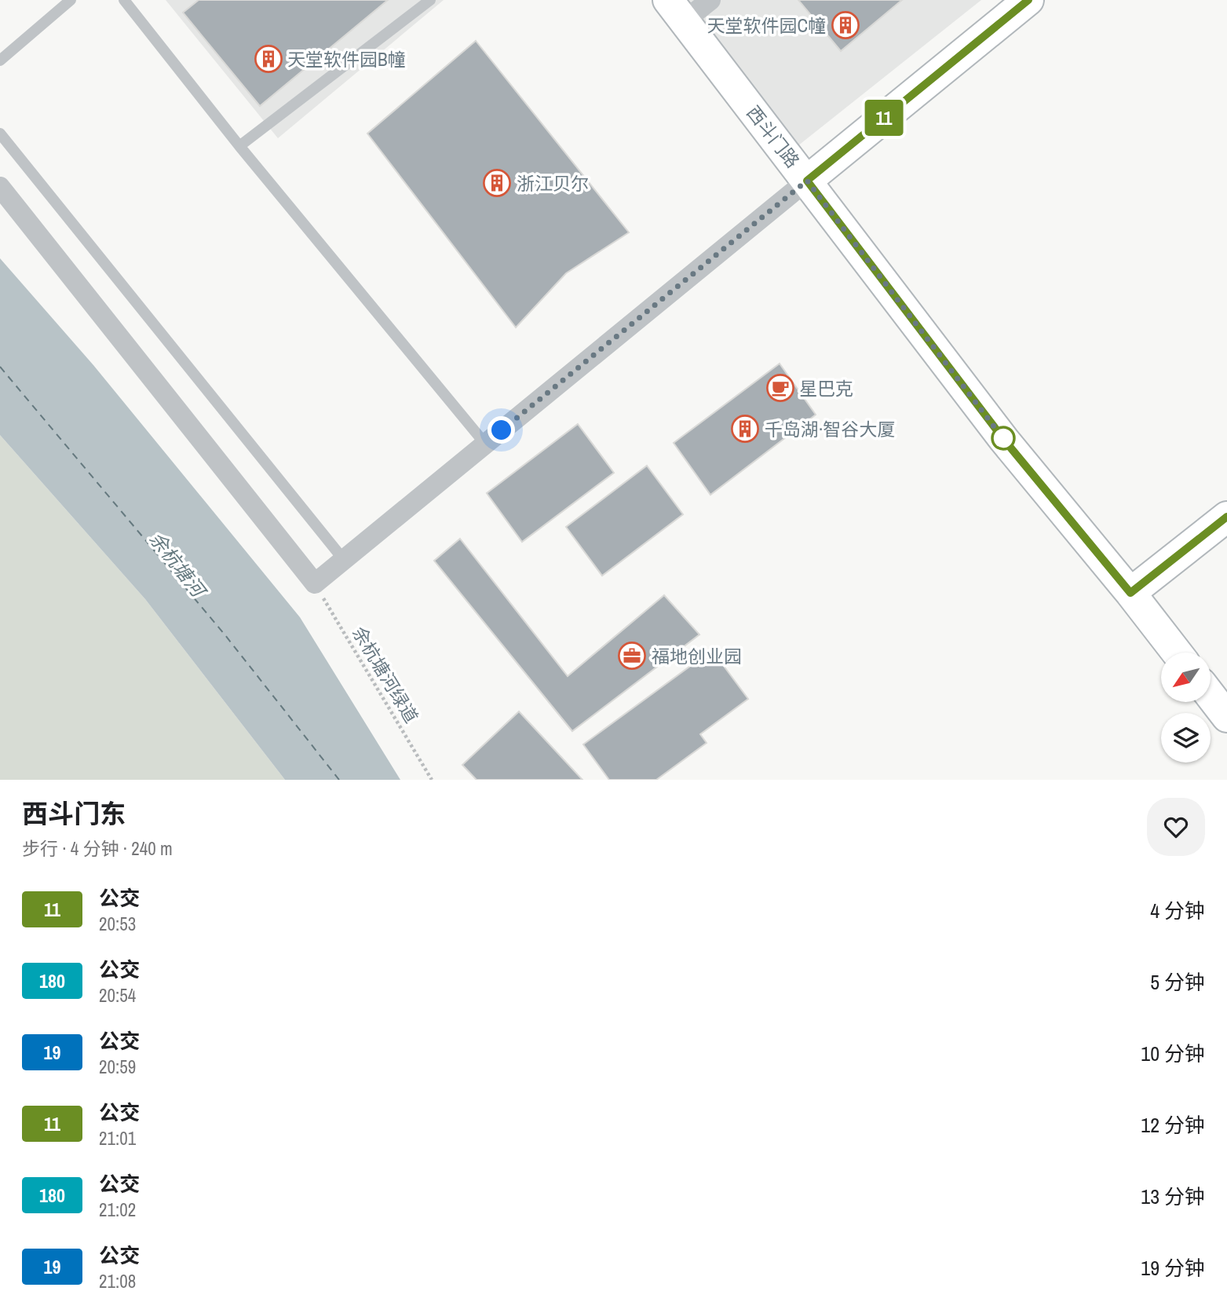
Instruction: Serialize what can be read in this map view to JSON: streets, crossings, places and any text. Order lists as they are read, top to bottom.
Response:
{
  "streets": {
    "street": ["西斗门路"],
    "path": ["余杭塘河绿道"]
  },
  "water": ["余杭塘河"],
  "places": {
    "building": [
      "天堂软件园C幢",
      "天堂软件园B幢",
      "浙江贝尔",
      "千岛湖·智谷大厦"
    ],
    "cafe": ["星巴克"],
    "office": ["福地创业园"]
  },
  "lines": ["bus line 11"],
  "north": "bottom left",
  "page": {
    "on_map": "11",
    "heading": ["西斗门东", "步行 · 4 分钟 · 240 m"],
    "list": [
      {
        "mark": "11",
        "name": "公交",
        "note": "20:53",
        "value": "4 分钟"
      },
      {
        "mark": "180",
        "name": "公交",
        "note": "20:54",
        "value": "5 分钟"
      },
      {
        "mark": "19",
        "name": "公交",
        "note": "20:59",
        "value": "10 分钟"
      },
      {
        "mark": "11",
        "name": "公交",
        "note": "21:01",
        "value": "12 分钟"
      },
      {
        "mark": "180",
        "name": "公交",
        "note": "21:02",
        "value": "13 分钟"
      },
      {
        "mark": "19",
        "name": "公交",
        "note": "21:08",
        "value": "19 分钟"
      }
    ]
  }
}
